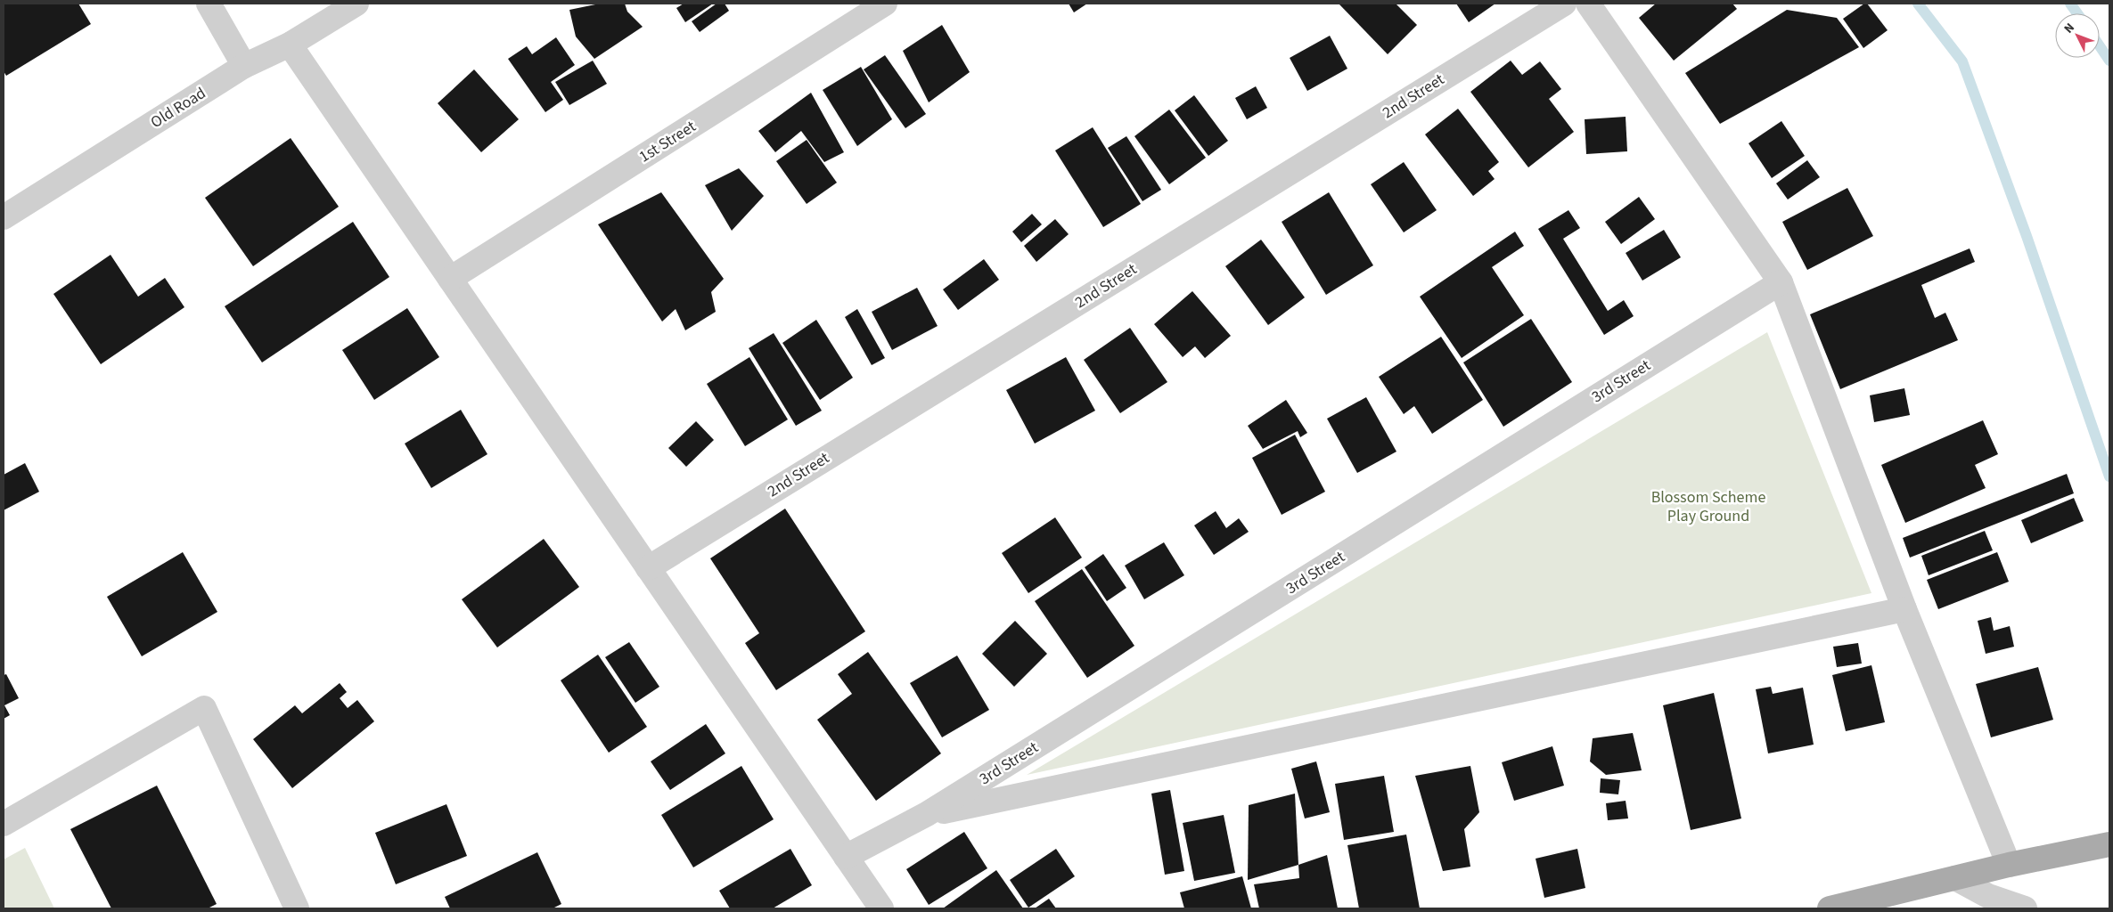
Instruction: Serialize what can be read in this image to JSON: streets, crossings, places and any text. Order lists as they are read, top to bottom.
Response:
{
  "streets": {
    "street": [
      "2nd Street",
      "Old Road",
      "1st Street",
      "3rd Street"
    ]
  },
  "parks": ["Blossom Scheme Play Ground"],
  "north": "top left"
}
